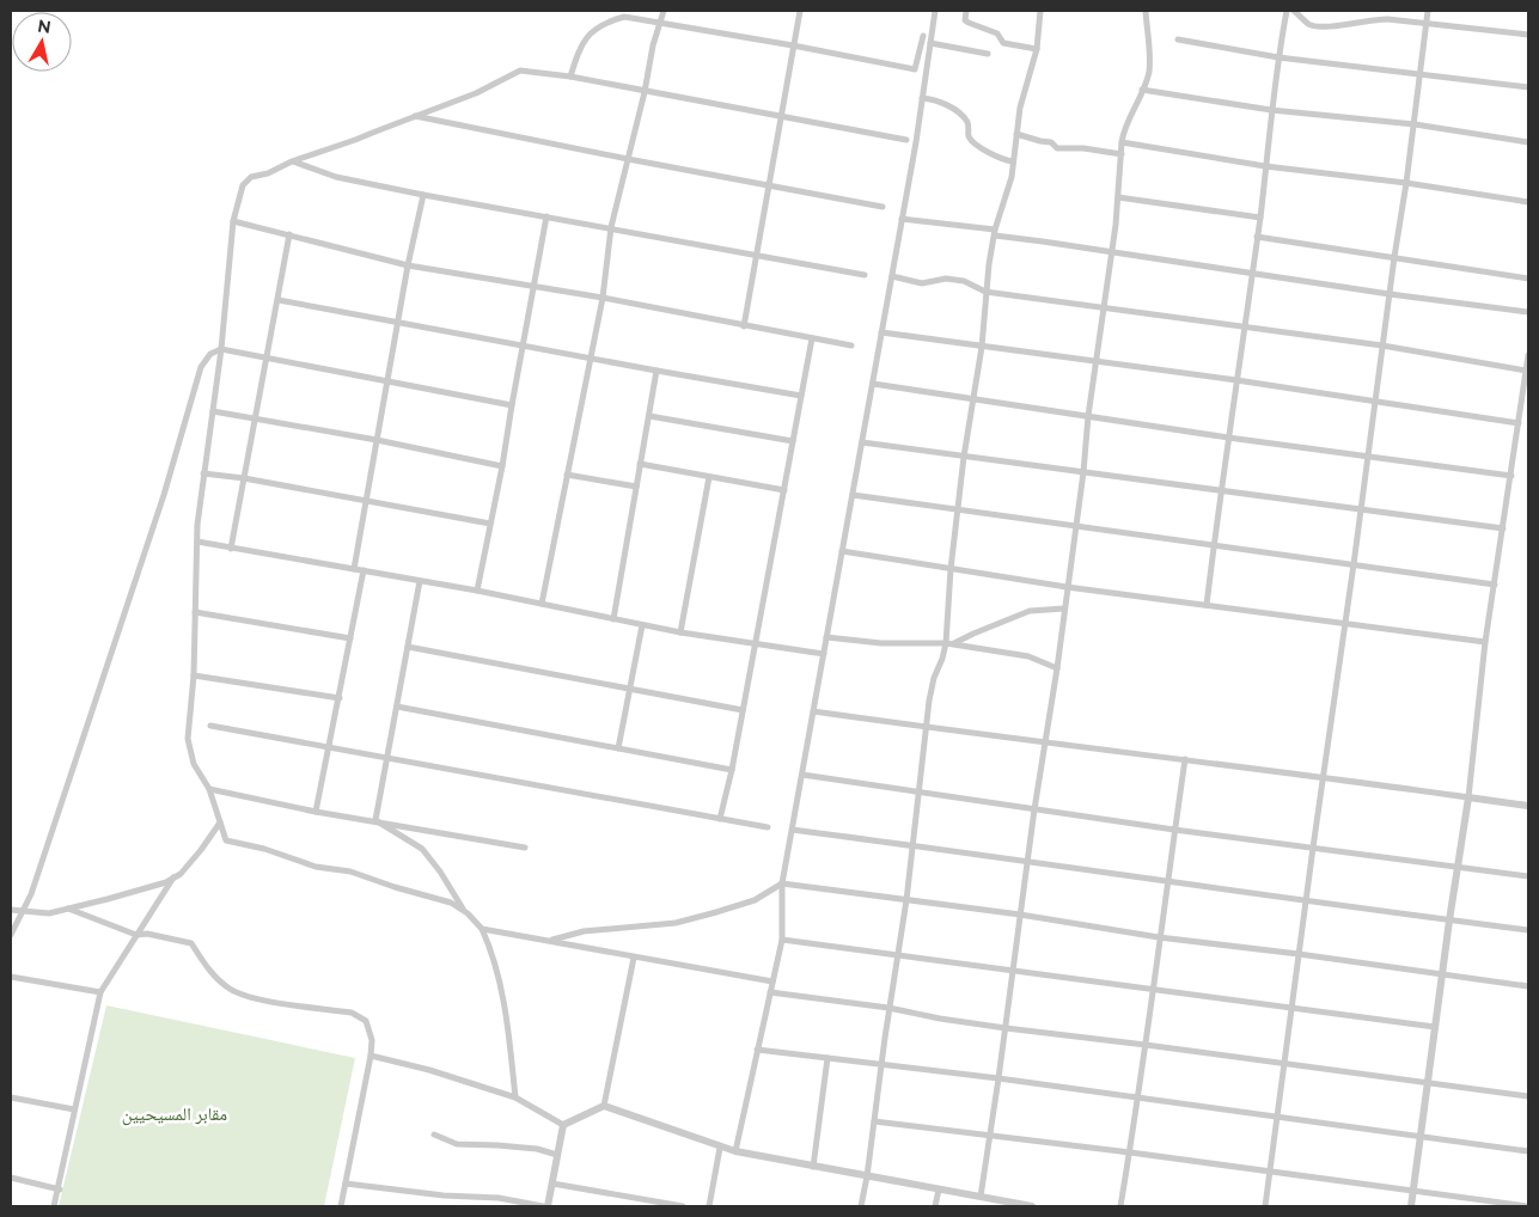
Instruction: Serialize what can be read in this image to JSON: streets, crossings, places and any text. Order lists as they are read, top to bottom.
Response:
{
  "parks": ["مقابر المسيحيين"],
  "north": "top"
}
